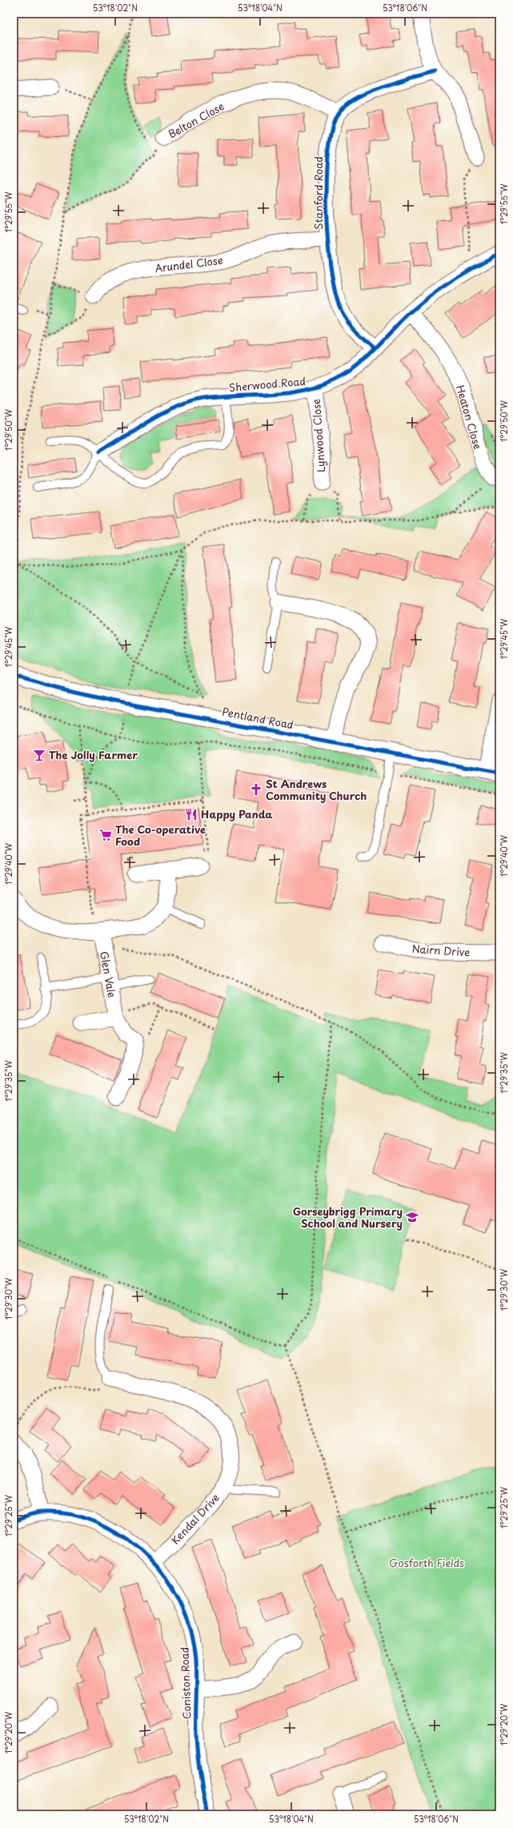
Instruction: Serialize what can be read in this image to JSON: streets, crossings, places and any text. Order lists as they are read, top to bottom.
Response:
{
  "streets": {
    "street": [
      "Belton Close",
      "Stanford Road",
      "Arundel Close",
      "Sherwood Road",
      "Heaton Close",
      "Lynwood Close",
      "Pentland Road",
      "Nairn Drive",
      "Glen Vale",
      "Kendal Drive",
      "Coniston Road"
    ]
  },
  "crossings": [
    ["Belton Close", "Stanford Road"],
    ["Stanford Road", "Arundel Close"],
    ["Stanford Road", "Sherwood Road"],
    ["Sherwood Road", "Heaton Close"],
    ["Sherwood Road", "Lynwood Close"],
    ["Kendal Drive", "Coniston Road"]
  ],
  "parks": ["Gosforth Fields"],
  "places": {
    "bar": ["The Jolly Farmer"],
    "church": ["St Andrews Community Church"],
    "restaurant": ["Happy Panda"],
    "supermarket": ["The Co-operative Food"],
    "school or university": ["Gorseybrigg Primary School and Nursery"]
  },
  "coordinates": [
    "53°18'02\"N",
    "53°18'04\"N",
    "53°18'06\"N",
    "1°29'55\"W",
    "1°29'50\"W",
    "1°29'45\"W",
    "1°29'40\"W",
    "1°29'35\"W",
    "1°29'30\"W",
    "1°29'25\"W",
    "1°29'20\"W"
  ]
}
